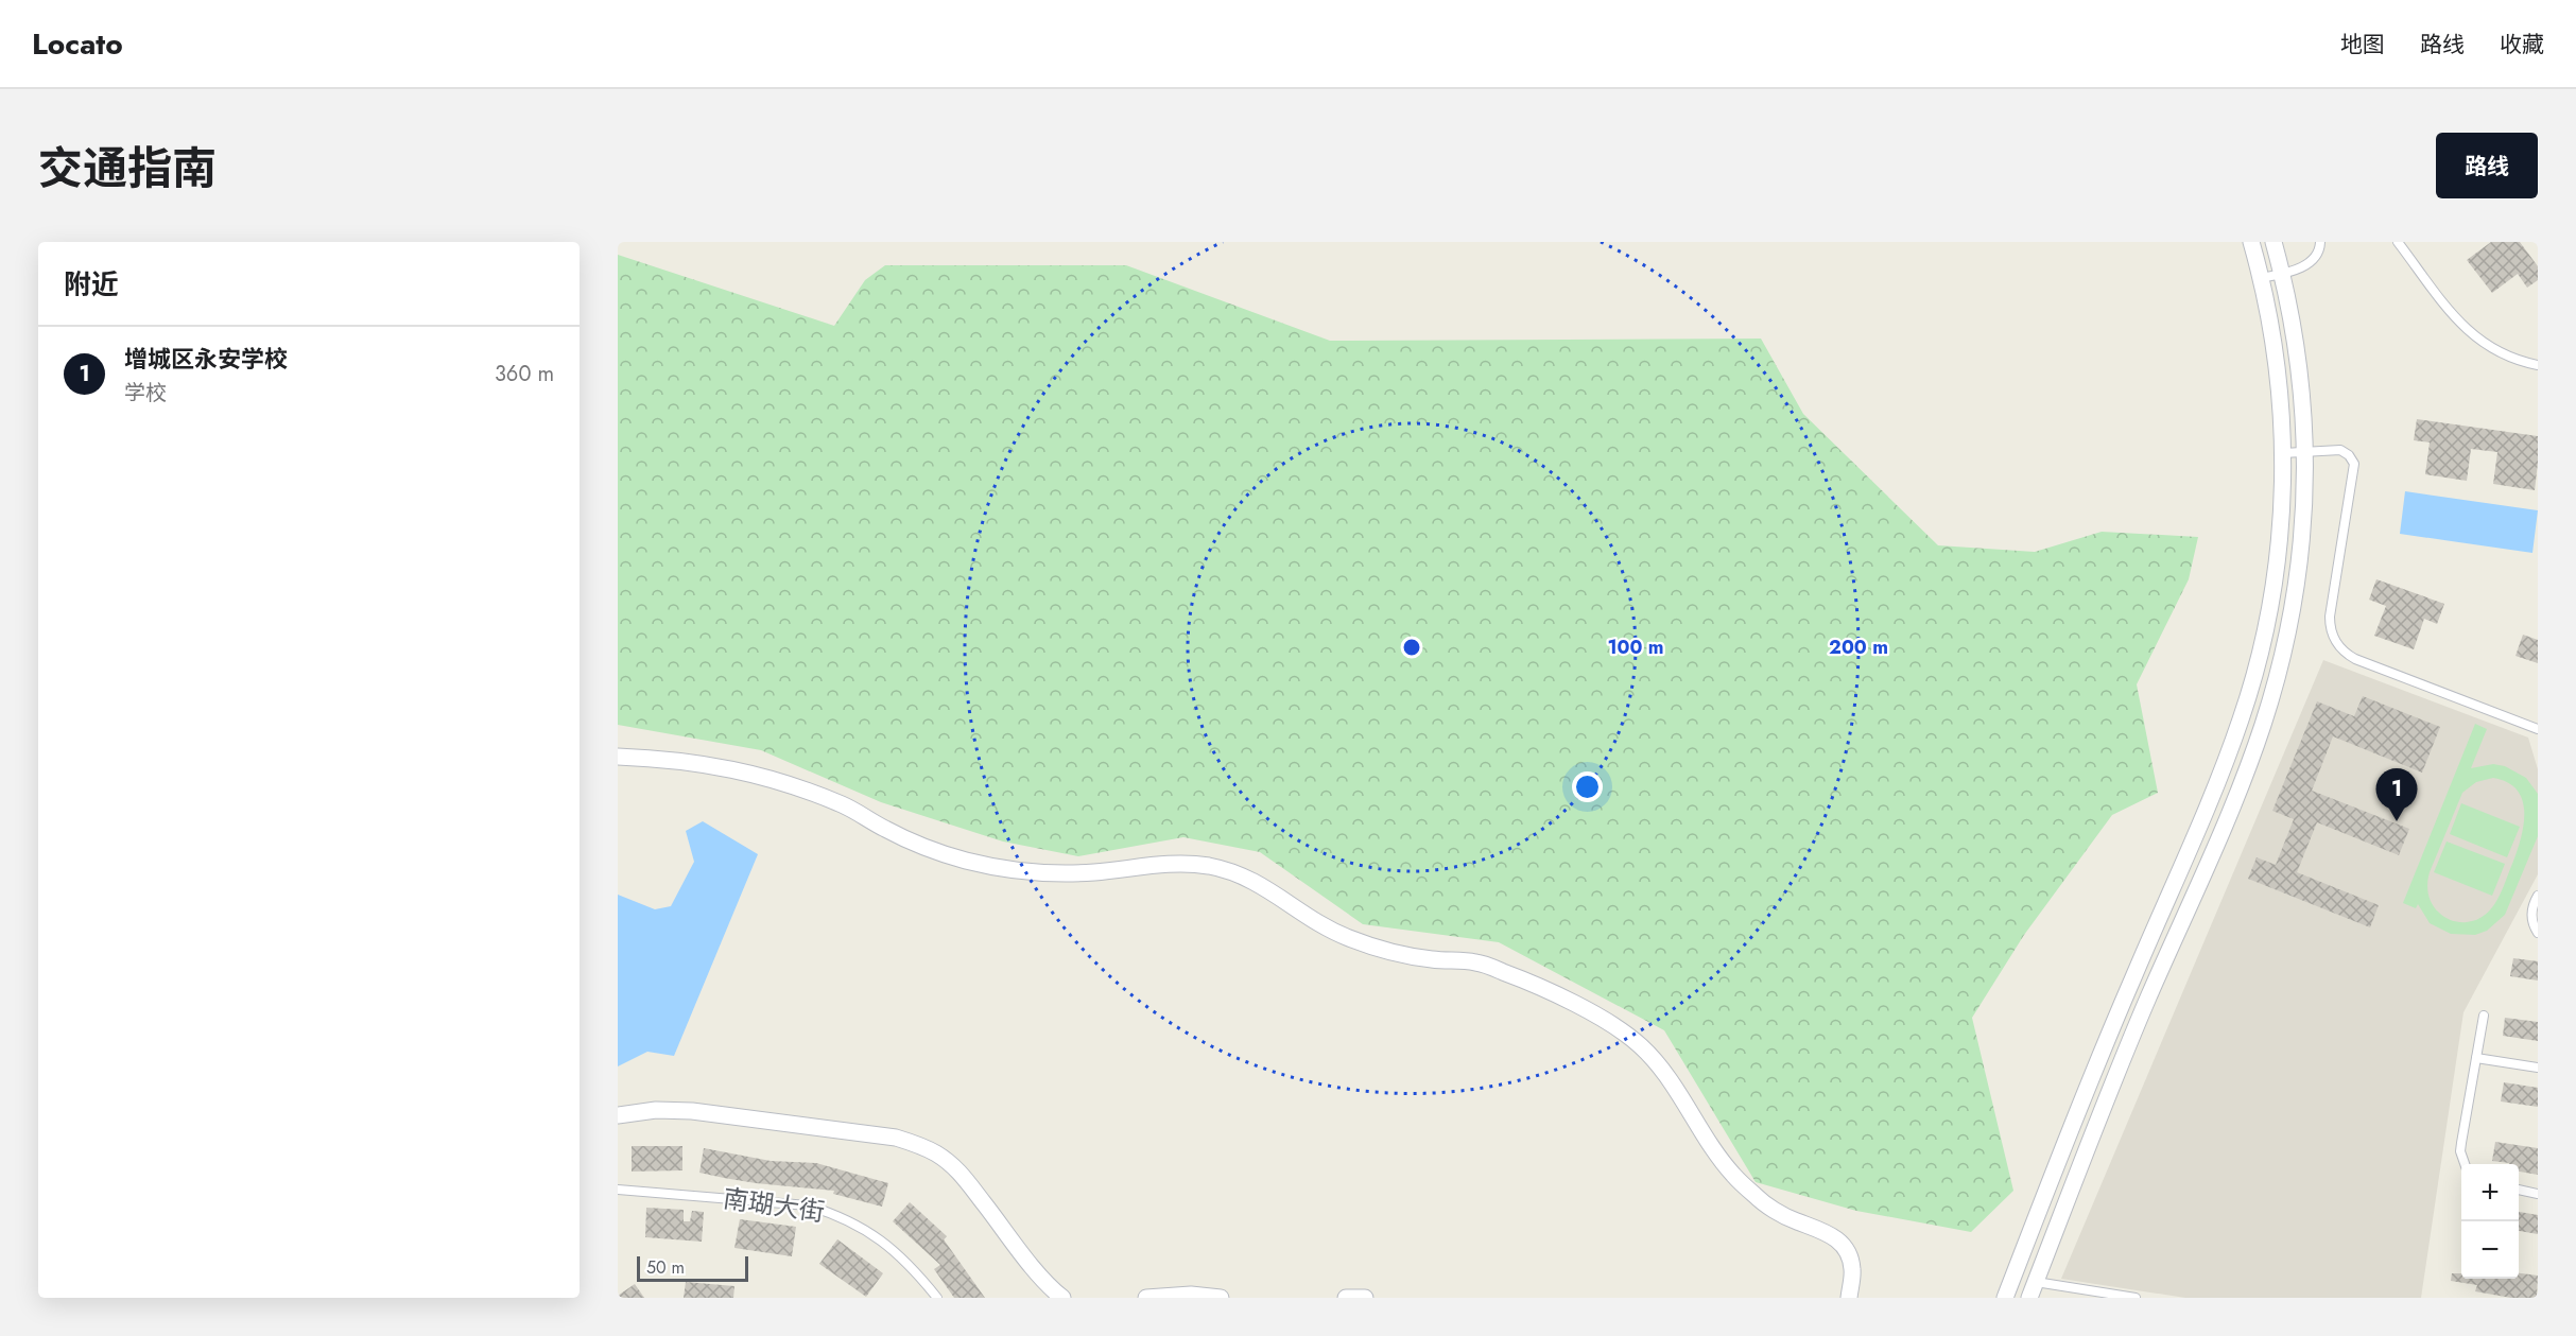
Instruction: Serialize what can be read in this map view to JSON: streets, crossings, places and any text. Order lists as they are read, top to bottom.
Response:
{
  "streets": {
    "lane": ["南瑚大街"]
  },
  "scale_bar": "50 m",
  "page": {
    "header": "Locato",
    "nav": ["地图", "路线", "收藏"],
    "title": "交通指南",
    "buttons": "路线",
    "heading": "附近",
    "list": [
      {
        "mark": "1",
        "name": "增城区永安学校",
        "note": "学校",
        "value": "360 m"
      }
    ],
    "pins": "1",
    "map_buttons": ["+", "−"],
    "scale": "50 m"
  },
  "rings": ["100 m", "200 m"]
}
